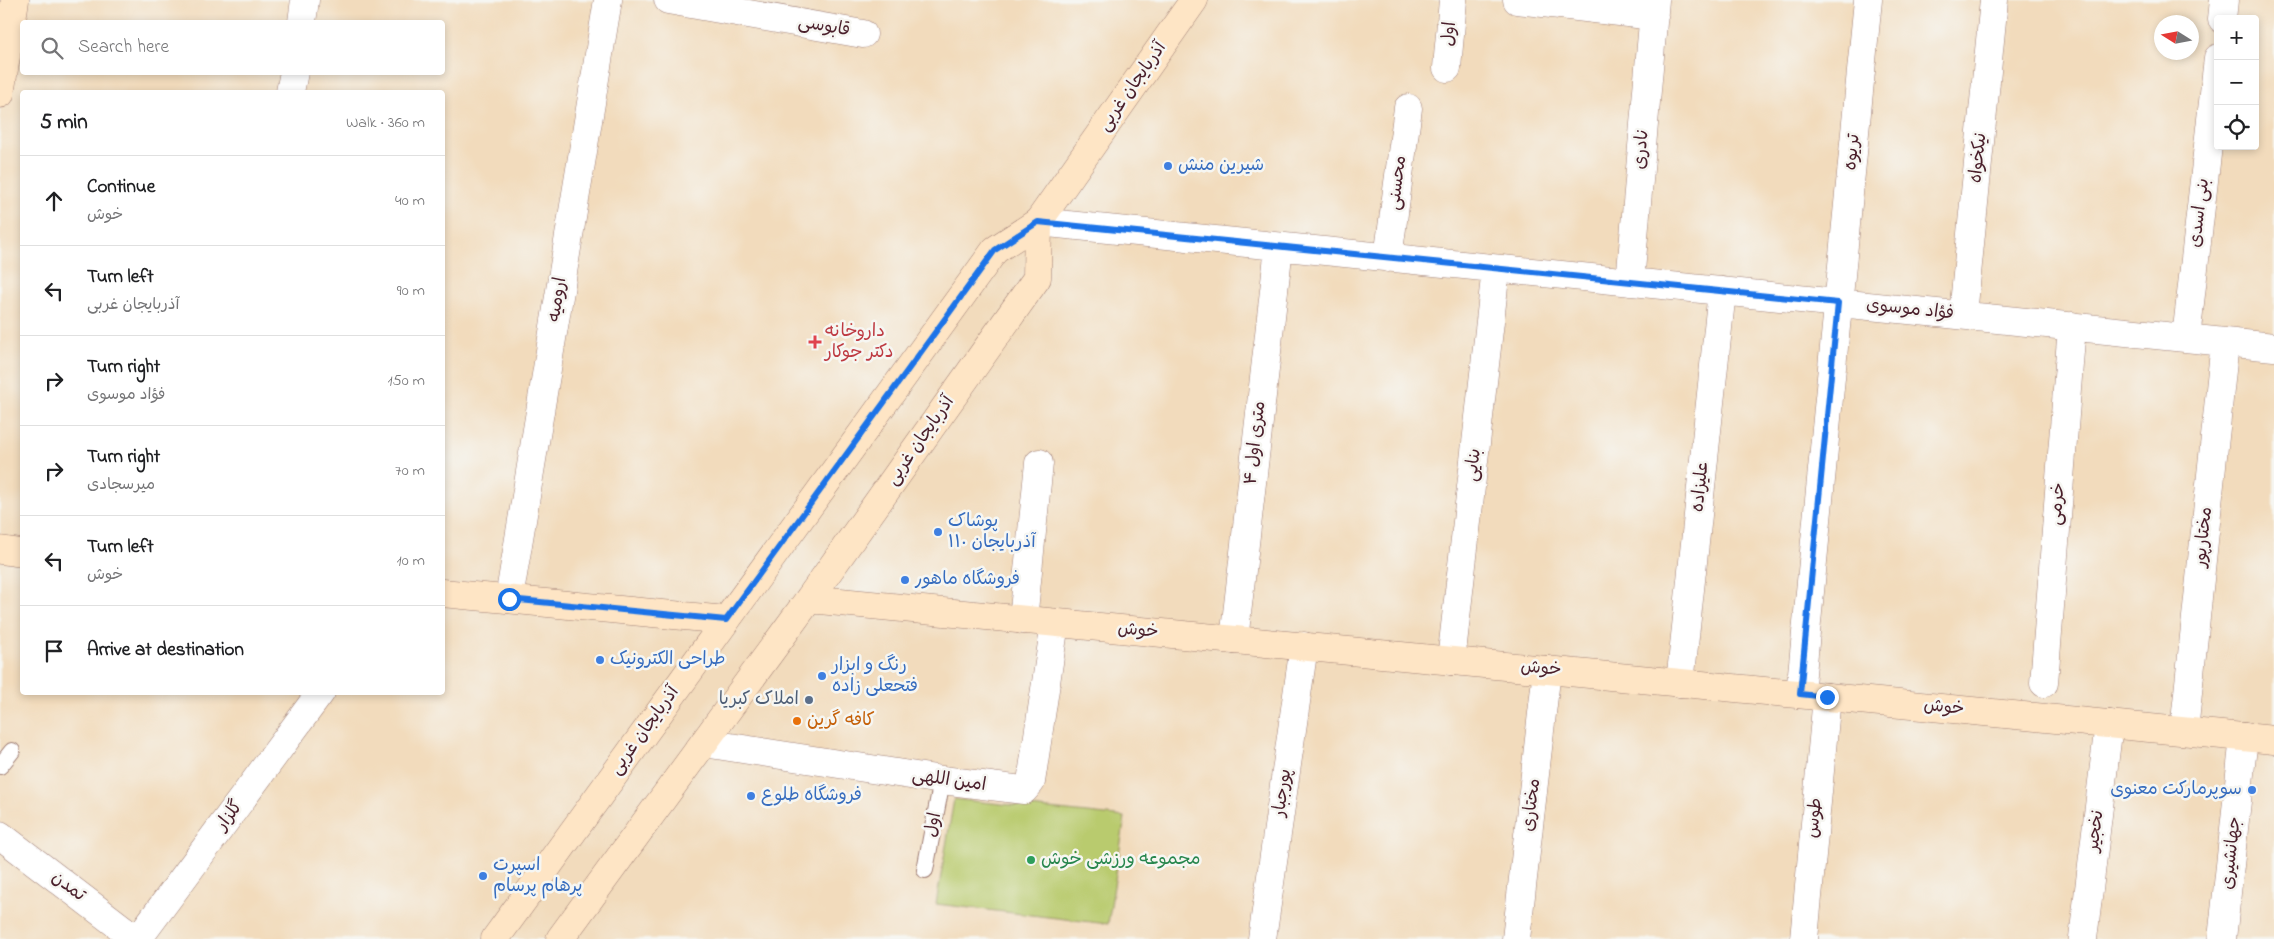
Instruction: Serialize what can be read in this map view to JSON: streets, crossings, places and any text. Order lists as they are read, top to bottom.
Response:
{
  "streets": {
    "main road": ["آذربایجان غربی", "خوش"],
    "street": [
      "قابوسی",
      "اول",
      "نادری",
      "تریوه",
      "نیکخواه",
      "محسنی",
      "بنی اسدی",
      "ارومیه",
      "فؤاد موسوی",
      "۴ متری اول",
      "بنایی",
      "علیزاده",
      "خرمی",
      "مختارپور",
      "امین اللهی",
      "پورجبار",
      "مختاری",
      "گلزار",
      "طوس",
      "نخجیر",
      "جهانشیری",
      "تمدن"
    ]
  },
  "crossings": [
    ["اول", "امین اللهی"],
    ["آذربایجان غربی", "فؤاد موسوی"],
    ["آذربایجان غربی", "خوش"],
    ["آذربایجان غربی", "امین اللهی"],
    ["نادری", "فؤاد موسوی"],
    ["تریوه", "فؤاد موسوی"],
    ["تریوه", "خوش"],
    ["نیکخواه", "فؤاد موسوی"],
    ["محسنی", "فؤاد موسوی"],
    ["بنی اسدی", "فؤاد موسوی"],
    ["فؤاد موسوی", "۴ متری اول"],
    ["فؤاد موسوی", "بنایی"],
    ["فؤاد موسوی", "علیزاده"],
    ["فؤاد موسوی", "خرمی"],
    ["فؤاد موسوی", "مختارپور"],
    ["۴ متری اول", "خوش"],
    ["بنایی", "خوش"],
    ["علیزاده", "خوش"],
    ["مختارپور", "خوش"],
    ["خوش", "امین اللهی"],
    ["خوش", "پورجبار"],
    ["خوش", "مختاری"],
    ["خوش", "طوس"],
    ["خوش", "نخجیر"],
    ["خوش", "جهانشیری"],
    ["گلزار", "تمدن"]
  ],
  "places": {
    "other": [
      "شیرین منش",
      "پوشاک آذربایجان ۱۱۰",
      "فروشگاه ماهور",
      "طراحی الکترونیک",
      "رنگ و ابزار فتحعلی زاده",
      "املاک کبریا",
      "کافه گرین",
      "سوپرمارکت معنوی",
      "فروشگاه طلوع",
      "مجموعه ورزشی خوش",
      "اسپرت پرهام پرسام"
    ],
    "health": ["داروخانه دکتر جوکار"]
  },
  "north": "left",
  "page": {
    "map_buttons": ["+", "−"],
    "search": "Search here",
    "heading": ["5 min", "Walk · 360 m"],
    "list": [
      ["Continue", "خوش", "40 m"],
      ["Turn left", "آذربایجان غربی", "90 m"],
      ["Turn right", "فؤاد موسوی", "150 m"],
      ["Turn right", "میرسجادی", "70 m"],
      ["Turn left", "خوش", "10 m"],
      "Arrive at destination"
    ]
  }
}
